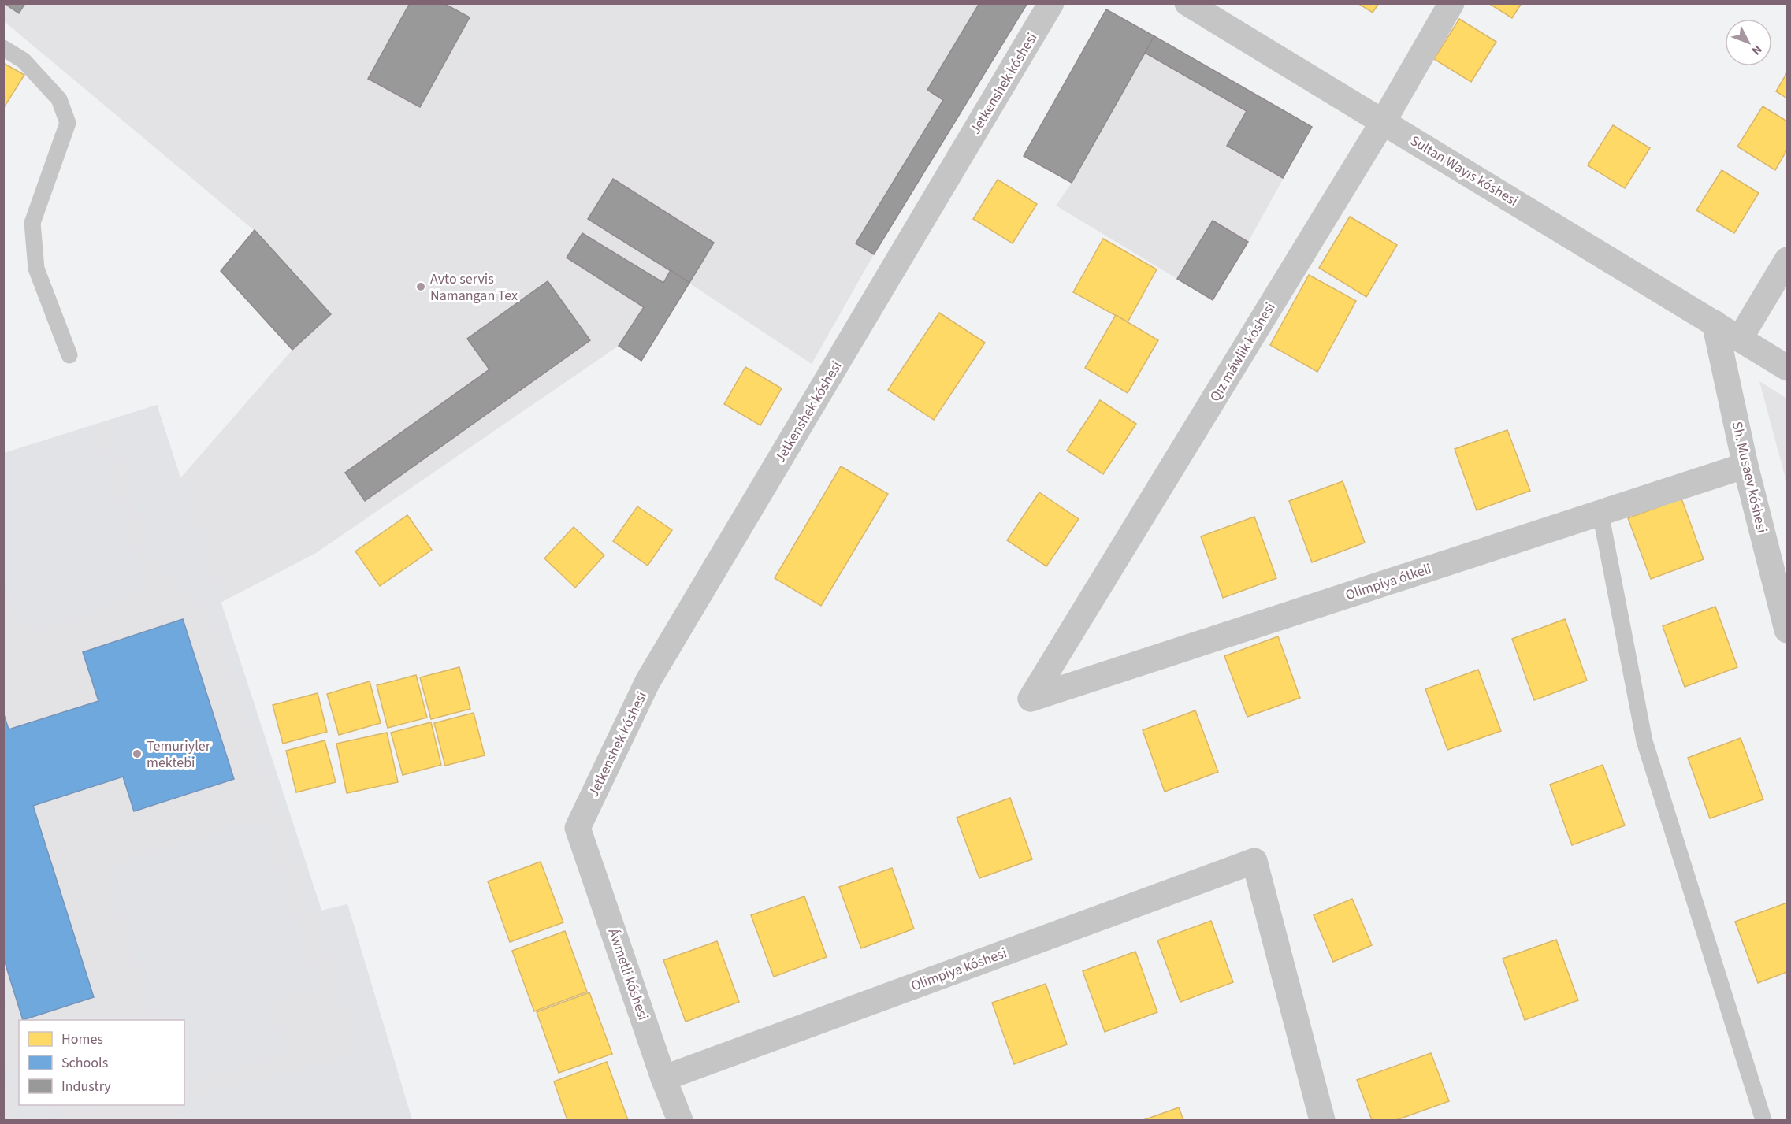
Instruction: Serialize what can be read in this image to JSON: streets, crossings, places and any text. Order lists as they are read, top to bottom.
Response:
{
  "streets": {
    "street": [
      "Jetkenshek kóshesi",
      "Sultan Wayıs kóshesi",
      "Qız máwlik kóshesi",
      "Sh. Musaev kóshesi",
      "Olimpiya ótkeli",
      "Olimpiya kóshesi",
      "Áwmetli kóshesi"
    ]
  },
  "crossings": [
    ["Jetkenshek kóshesi", "Áwmetli kóshesi"],
    ["Sultan Wayıs kóshesi", "Qız máwlik kóshesi"],
    ["Sultan Wayıs kóshesi", "Sh. Musaev kóshesi"],
    ["Qız máwlik kóshesi", "Olimpiya ótkeli"],
    ["Sh. Musaev kóshesi", "Olimpiya ótkeli"],
    ["Olimpiya kóshesi", "Áwmetli kóshesi"]
  ],
  "places": ["Avto servis Namangan Tex", "Temuriyler mektebi"],
  "legend": ["Homes", "Schools", "Industry"],
  "north": "bottom right"
}
